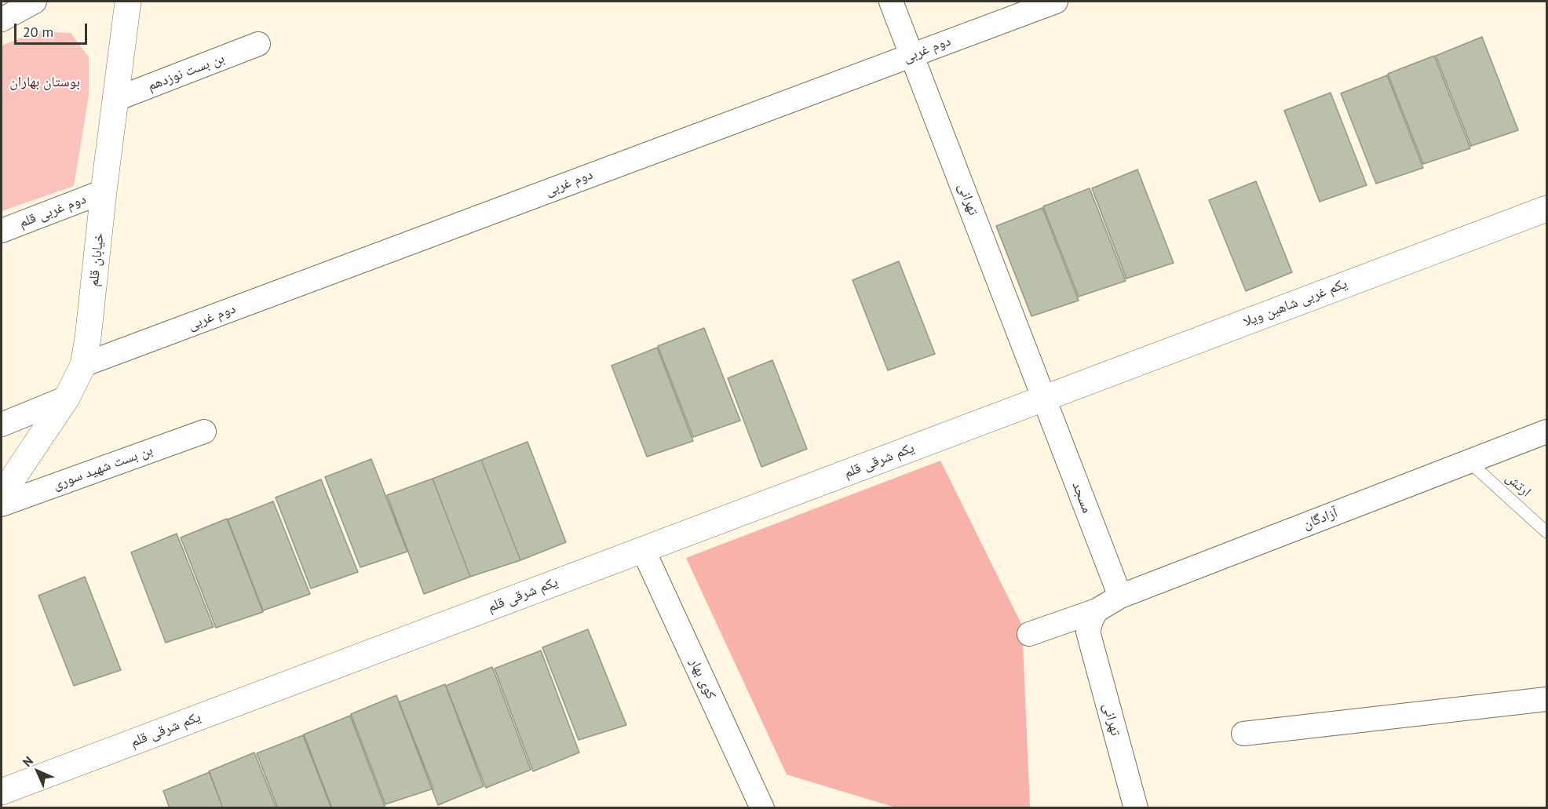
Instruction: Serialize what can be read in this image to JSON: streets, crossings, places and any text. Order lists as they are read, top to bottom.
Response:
{
  "streets": {
    "street": [
      "دوم غربی",
      "بن بست نوزدهم",
      "تهرانی",
      "دوم غربی قلم",
      "خیابان قلم",
      "یکم غربی شاهین ویلا",
      "یکم شرقی قلم",
      "بن بست شهید سوری",
      "مسجد",
      "آزادگان",
      "کوی بهار"
    ],
    "lane": ["ارتش"]
  },
  "crossings": [
    ["دوم غربی", "تهرانی"],
    ["دوم غربی", "خیابان قلم"],
    ["بن بست نوزدهم", "خیابان قلم"],
    ["تهرانی", "یکم غربی شاهین ویلا"],
    ["تهرانی", "یکم شرقی قلم"],
    ["تهرانی", "مسجد"],
    ["تهرانی", "آزادگان"],
    ["دوم غربی قلم", "خیابان قلم"],
    ["یکم غربی شاهین ویلا", "یکم شرقی قلم"],
    ["یکم غربی شاهین ویلا", "مسجد"],
    ["یکم شرقی قلم", "مسجد"],
    ["یکم شرقی قلم", "کوی بهار"],
    ["ارتش", "آزادگان"],
    ["مسجد", "آزادگان"]
  ],
  "parks": ["بوستان بهاران"],
  "scale_bar": "20 m",
  "north": "top left"
}
